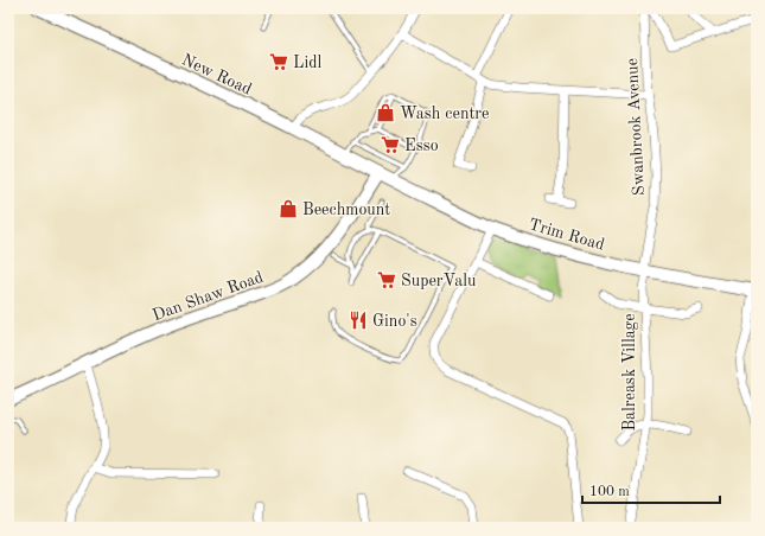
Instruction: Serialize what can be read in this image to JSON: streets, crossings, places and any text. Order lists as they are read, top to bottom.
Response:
{
  "streets": {
    "main road": ["New Road", "Trim Road", "Dan Shaw Road"],
    "street": ["Swanbrook Avenue", "Balreask Village"]
  },
  "crossings": [
    ["New Road", "Trim Road"],
    ["New Road", "Dan Shaw Road"],
    ["Swanbrook Avenue", "Trim Road"],
    ["Swanbrook Avenue", "Balreask Village"],
    ["Trim Road", "Dan Shaw Road"],
    ["Trim Road", "Balreask Village"]
  ],
  "places": {
    "supermarket": ["Lidl", "Esso", "SuperValu"],
    "shop": ["Wash centre", "Beechmount"],
    "restaurant": ["Gino's"]
  },
  "scale_bar": "100 m"
}
